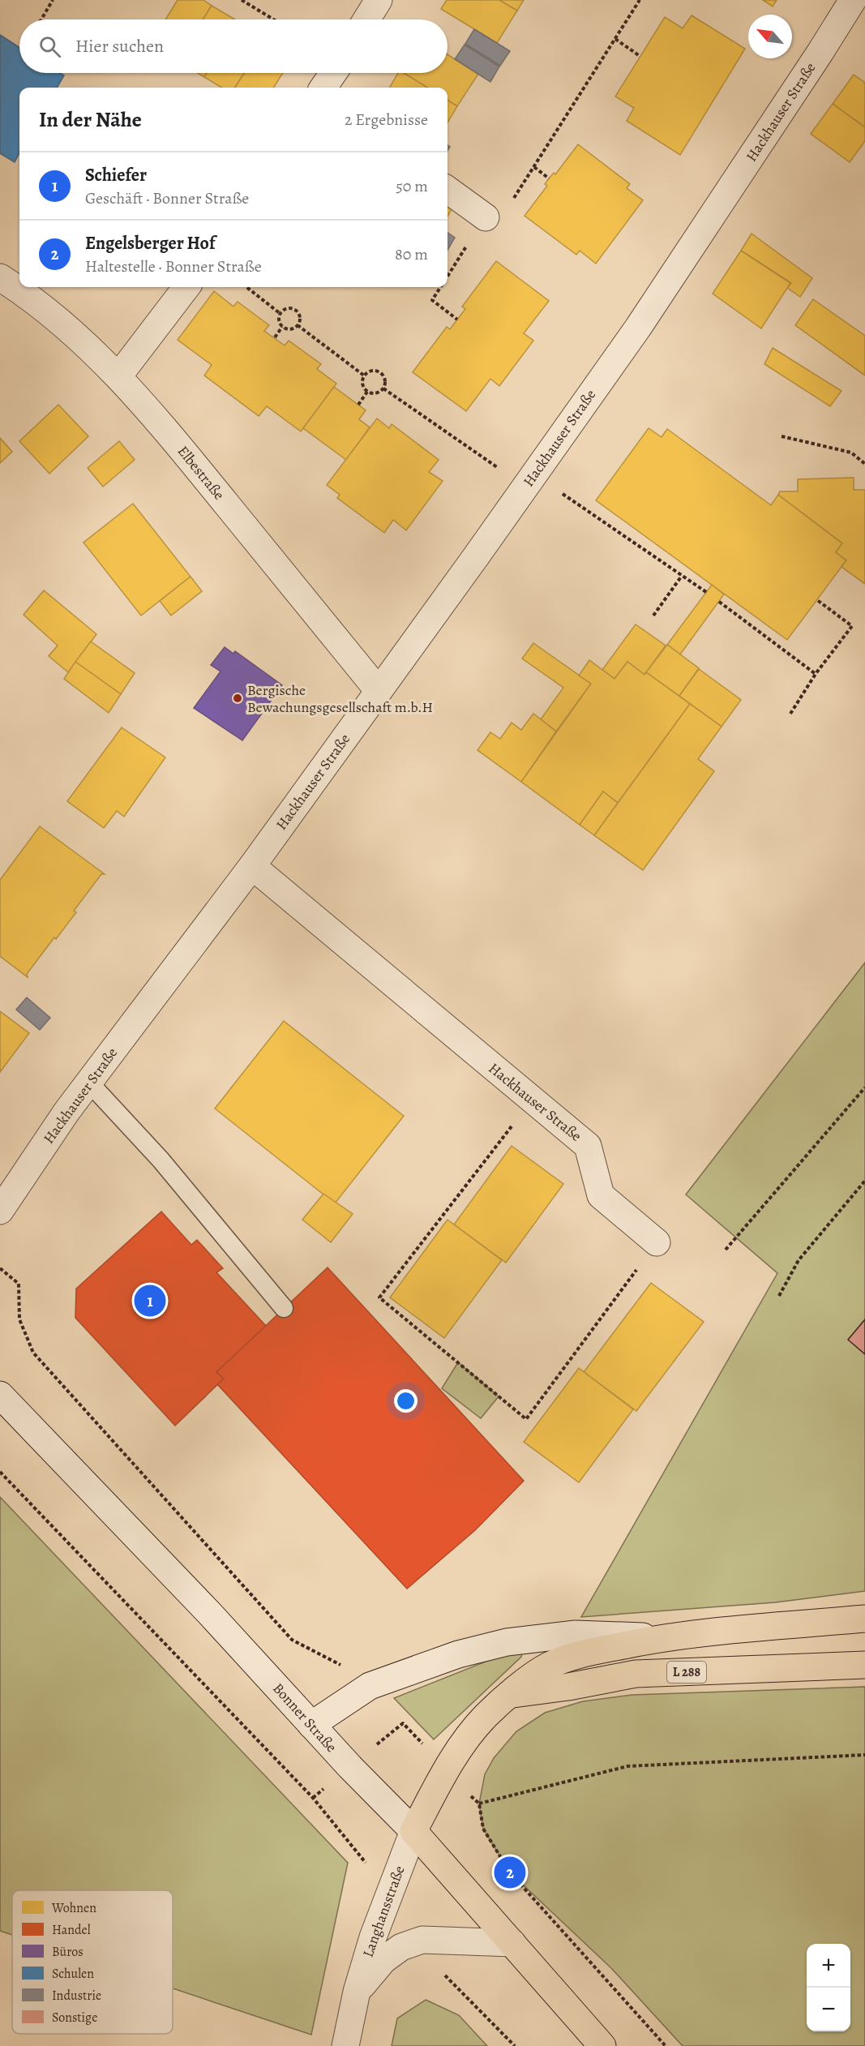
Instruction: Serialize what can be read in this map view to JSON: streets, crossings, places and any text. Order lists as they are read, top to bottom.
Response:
{
  "streets": {
    "main road": ["L 288", "Bonner Straße"],
    "street": ["Hackhauser Straße", "Elbestraße", "Langhansstraße"]
  },
  "crossings": [
    ["Hackhauser Straße", "Elbestraße"],
    ["Bonner Straße", "Langhansstraße"]
  ],
  "places": ["Bergische Bewachungsgesellschaft m.b.H"],
  "legend": [
    "Wohnen",
    "Handel",
    "Büros",
    "Schulen",
    "Industrie",
    "Sonstige"
  ],
  "north": "top left",
  "page": {
    "search": "Hier suchen",
    "heading": ["In der Nähe", "2 Ergebnisse"],
    "list": [
      {
        "mark": "1",
        "name": "Schiefer",
        "note": "Geschäft · Bonner Straße",
        "value": "50 m"
      },
      {
        "mark": "2",
        "name": "Engelsberger Hof",
        "note": "Haltestelle · Bonner Straße",
        "value": "80 m"
      }
    ],
    "pins": ["1", "2"],
    "map_buttons": ["+", "−"]
  }
}
